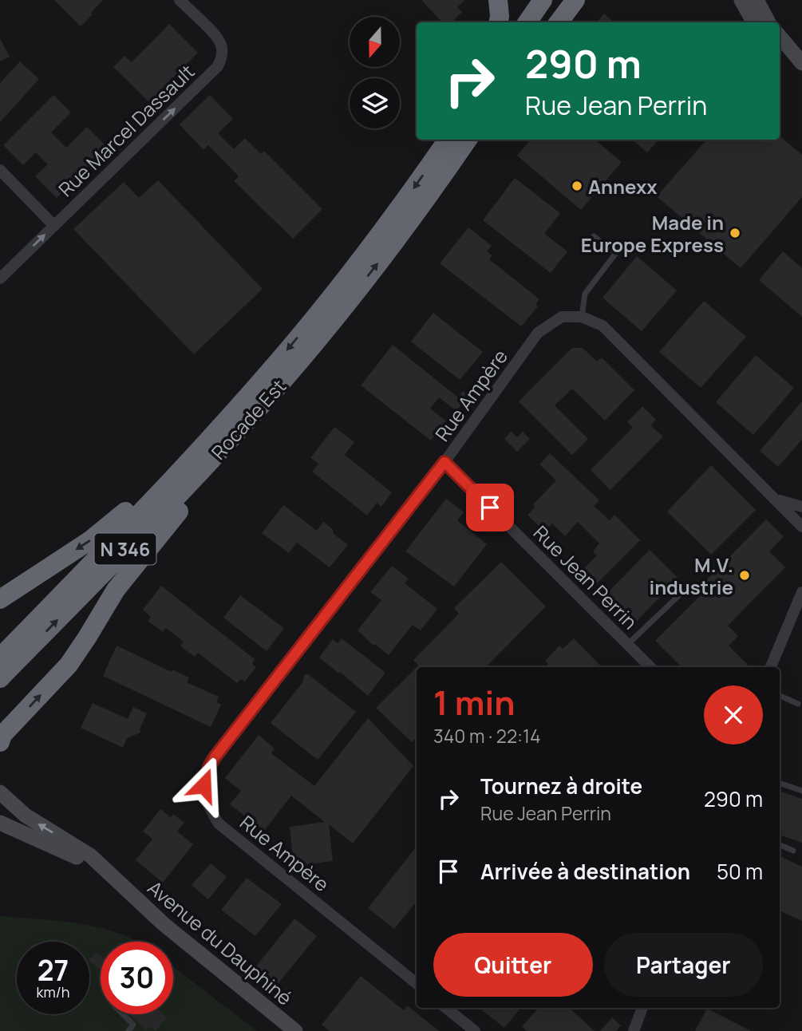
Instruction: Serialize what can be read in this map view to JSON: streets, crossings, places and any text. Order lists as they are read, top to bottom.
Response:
{
  "streets": {
    "highway": ["Rocade Est", "N 346"],
    "main road": ["Avenue du Dauphiné"],
    "street": ["Rue Marcel Dassault", "Rue Ampère", "Rue Jean Perrin"]
  },
  "crossings": [
    ["Rue Ampère", "Rue Jean Perrin"]
  ],
  "one_way": ["Rue Marcel Dassault"],
  "places": ["Annexx", "Made in Europe Express", "M.V. industrie"],
  "north": "bottom",
  "page": {
    "turn": ["290 m", "Rue Jean Perrin"],
    "heading": ["1 min", "340 m · 22:14"],
    "list": [
      {
        "name": "Tournez à droite",
        "note": "Rue Jean Perrin",
        "value": "290 m"
      },
      {
        "name": "Arrivée à destination",
        "value": "50 m"
      }
    ],
    "buttons": ["Quitter", "Partager"],
    "speed": "27 km/h",
    "limit": "30"
  }
}
